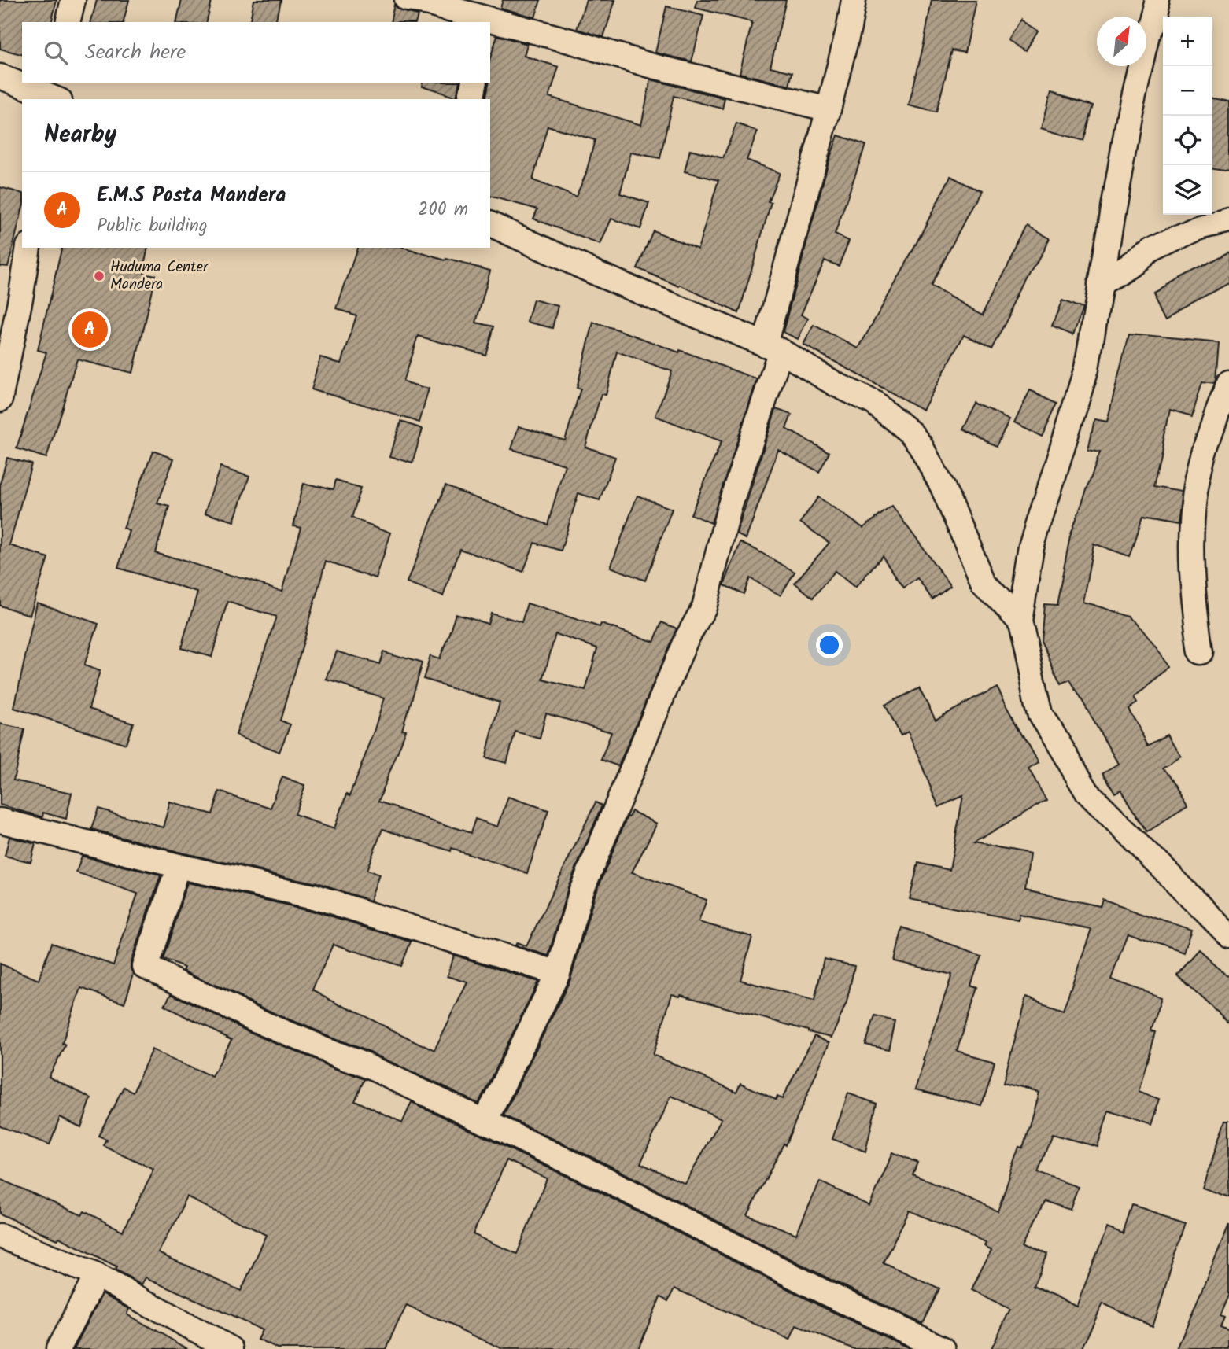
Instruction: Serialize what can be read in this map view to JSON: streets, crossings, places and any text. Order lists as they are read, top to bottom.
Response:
{
  "places": ["Huduma Center Mandera"],
  "north": "top right",
  "page": {
    "map_buttons": ["+", "−"],
    "search": "Search here",
    "heading": "Nearby",
    "list": [
      {
        "mark": "A",
        "name": "E.M.S Posta Mandera",
        "note": "Public building",
        "value": "200 m"
      }
    ],
    "pins": "A"
  }
}
